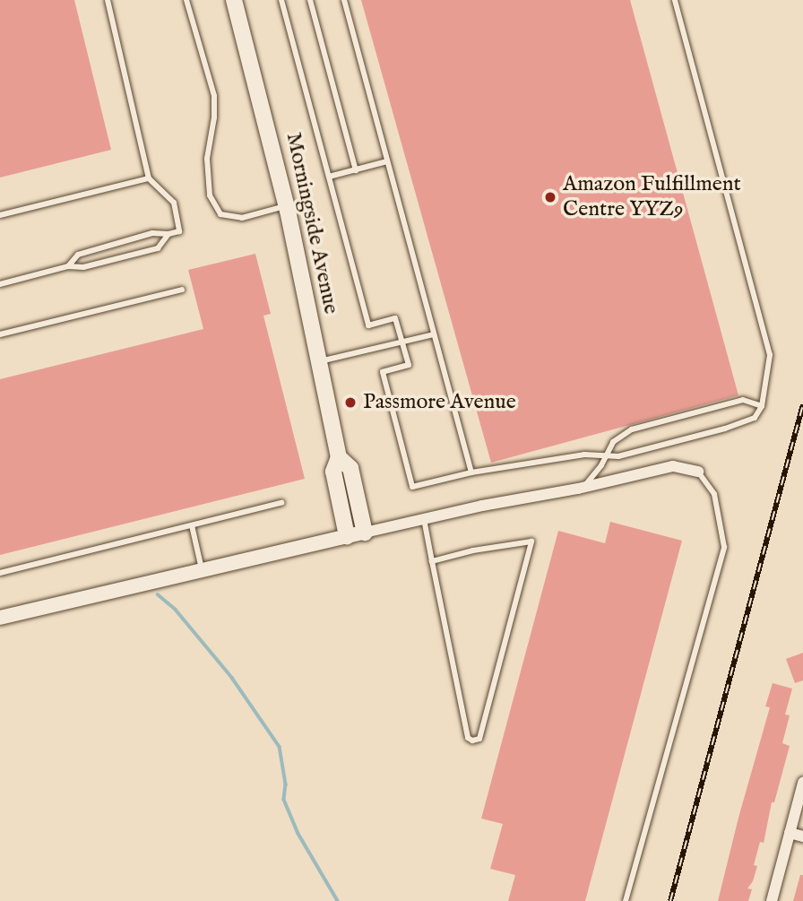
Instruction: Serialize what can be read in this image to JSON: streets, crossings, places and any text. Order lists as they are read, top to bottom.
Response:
{
  "streets": {
    "main road": ["Morningside Avenue"]
  },
  "places": ["Amazon Fulfillment Centre YYZ9", "Passmore Avenue"]
}
